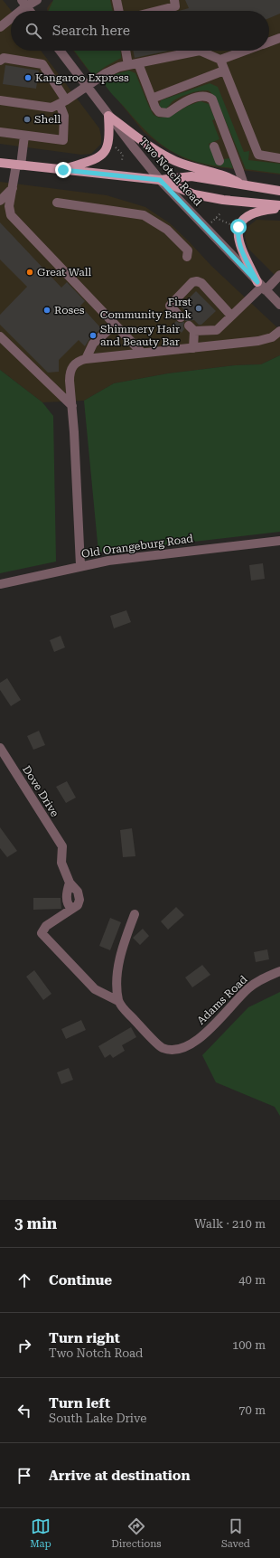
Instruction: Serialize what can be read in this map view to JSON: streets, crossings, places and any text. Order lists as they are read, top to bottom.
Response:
{
  "streets": {
    "street": [
      "Two Notch Road",
      "Old Orangeburg Road",
      "Dove Drive",
      "Adams Road"
    ]
  },
  "crossings": [
    ["Dove Drive", "Adams Road"]
  ],
  "places": [
    "Kangaroo Express",
    "Shell",
    "Great Wall",
    "First Community Bank",
    "Roses",
    "Shimmery Hair and Beauty Bar"
  ],
  "page": {
    "search": "Search here",
    "heading": ["3 min", "Walk · 210 m"],
    "list": [
      ["Continue", "40 m"],
      ["Turn right", "Two Notch Road", "100 m"],
      ["Turn left", "South Lake Drive", "70 m"],
      "Arrive at destination"
    ],
    "nav": ["Map", "Directions", "Saved"]
  }
}
